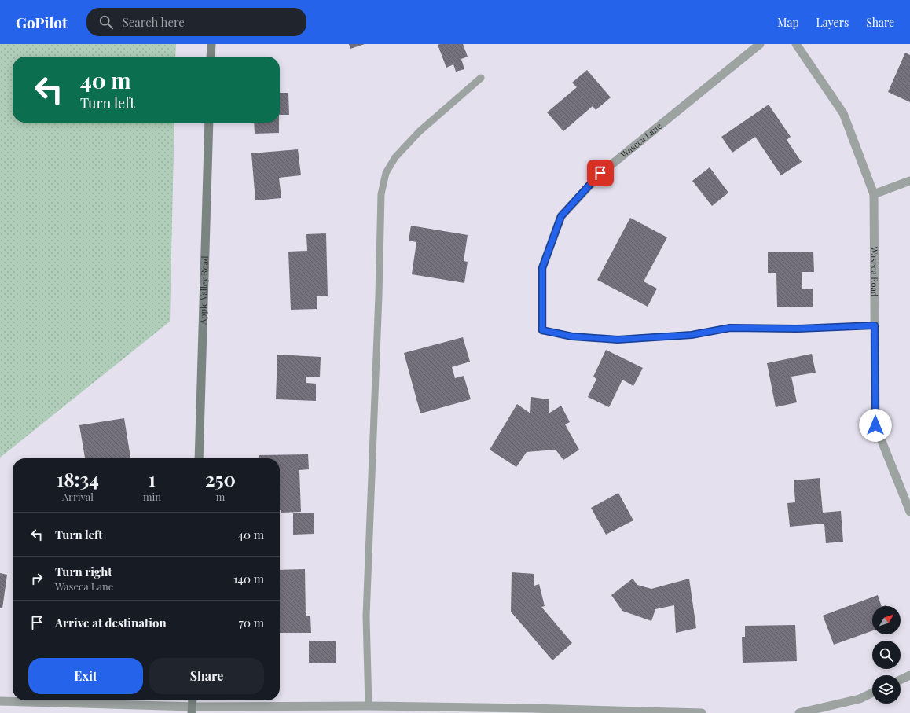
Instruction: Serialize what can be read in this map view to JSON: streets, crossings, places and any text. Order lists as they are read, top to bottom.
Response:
{
  "streets": {
    "main road": ["Apple Valley Road"],
    "street": ["Waseca Lane", "Waseca Road"]
  },
  "north": "top right",
  "page": {
    "header": "GoPilot",
    "search": "Search here",
    "nav": ["Map", "Layers", "Share"],
    "turn": ["40 m", "Turn left"],
    "eta": [
      "18:34",
      "Arrival",
      "1",
      "min",
      "250",
      "m"
    ],
    "list": [
      {
        "name": "Turn left",
        "value": "40 m"
      },
      {
        "name": "Turn right",
        "note": "Waseca Lane",
        "value": "140 m"
      },
      {
        "name": "Arrive at destination",
        "value": "70 m"
      }
    ],
    "buttons": ["Exit", "Share"]
  }
}
